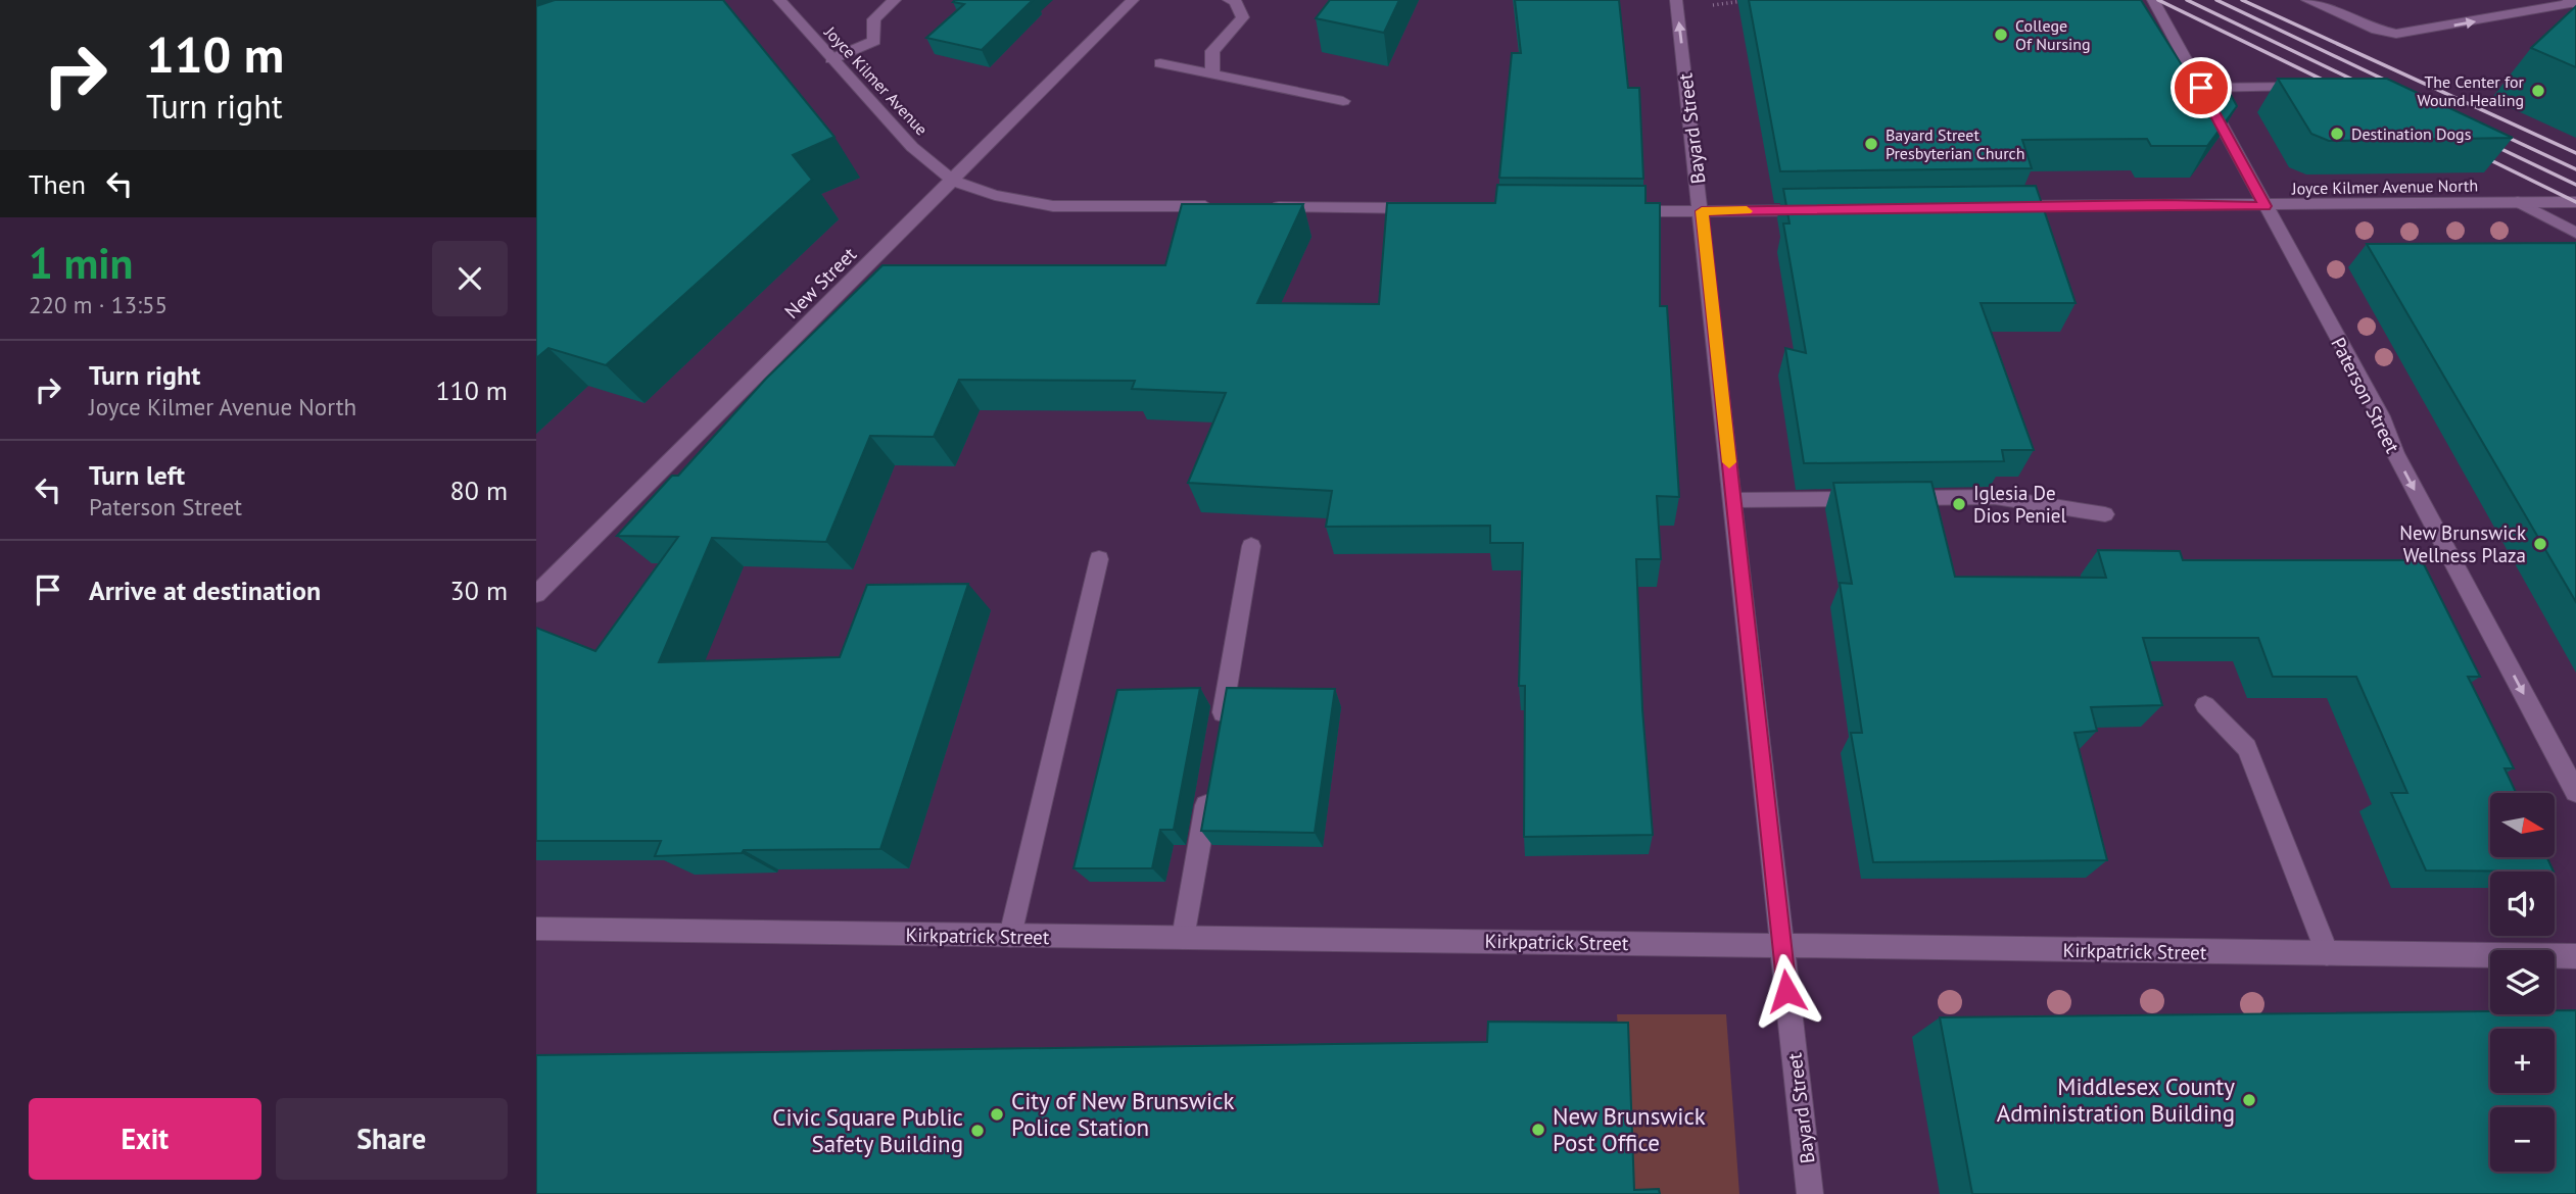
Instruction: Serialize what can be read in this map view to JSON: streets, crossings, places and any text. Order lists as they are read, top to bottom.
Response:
{
  "streets": {
    "street": [
      "Joyce Kilmer Avenue",
      "Bayard Street",
      "Joyce Kilmer Avenue North",
      "New Street",
      "Paterson Street",
      "Kirkpatrick Street"
    ]
  },
  "crossings": [
    ["Joyce Kilmer Avenue", "New Street"],
    ["Bayard Street", "Kirkpatrick Street"],
    ["Joyce Kilmer Avenue North", "Paterson Street"]
  ],
  "one_way": ["Paterson Street"],
  "places": [
    "College Of Nursing",
    "The Center for Wound Healing",
    "Destination Dogs",
    "Bayard Street Presbyterian Church",
    "Iglesia De Dios Peniel",
    "New Brunswick Wellness Plaza",
    "Middlesex County Administration Building",
    "City of New Brunswick Police Station",
    "New Brunswick Post Office",
    "Civic Square Public Safety Building"
  ],
  "north": "right",
  "page": {
    "turn": ["110 m", "Turn right"],
    "then": "Then",
    "heading": ["1 min", "220 m · 13:55"],
    "list": [
      {
        "name": "Turn right",
        "note": "Joyce Kilmer Avenue North",
        "value": "110 m"
      },
      {
        "name": "Turn left",
        "note": "Paterson Street",
        "value": "80 m"
      },
      {
        "name": "Arrive at destination",
        "value": "30 m"
      }
    ],
    "map_buttons": ["+", "−"],
    "buttons": ["Exit", "Share"]
  }
}
